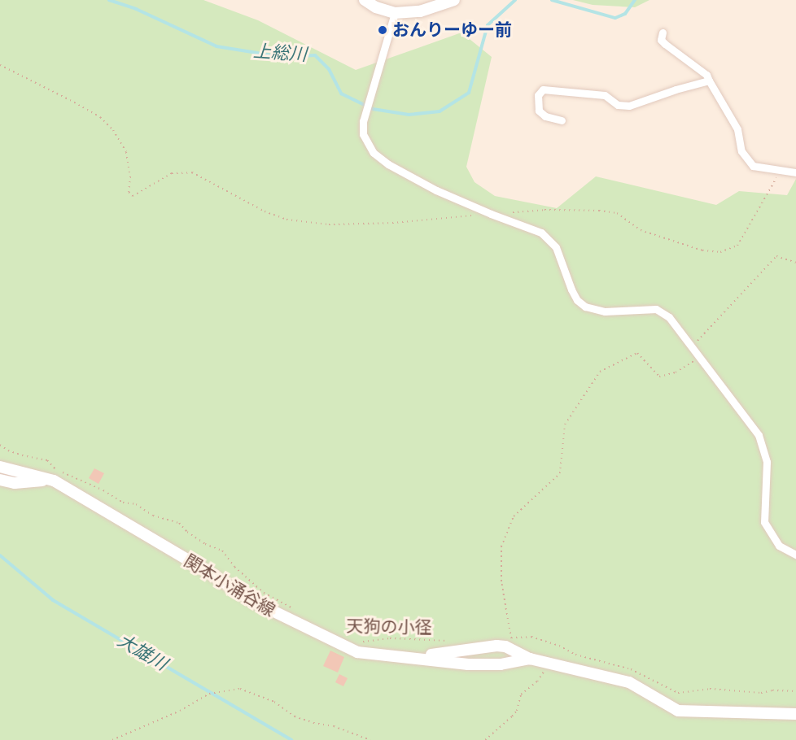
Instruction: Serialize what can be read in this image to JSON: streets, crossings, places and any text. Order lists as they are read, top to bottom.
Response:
{
  "streets": {
    "main road": ["関本小涌谷線"],
    "path": ["天狗の小径"]
  },
  "water": ["上総川", "大雄川"],
  "places": ["おんりーゆー前"]
}
